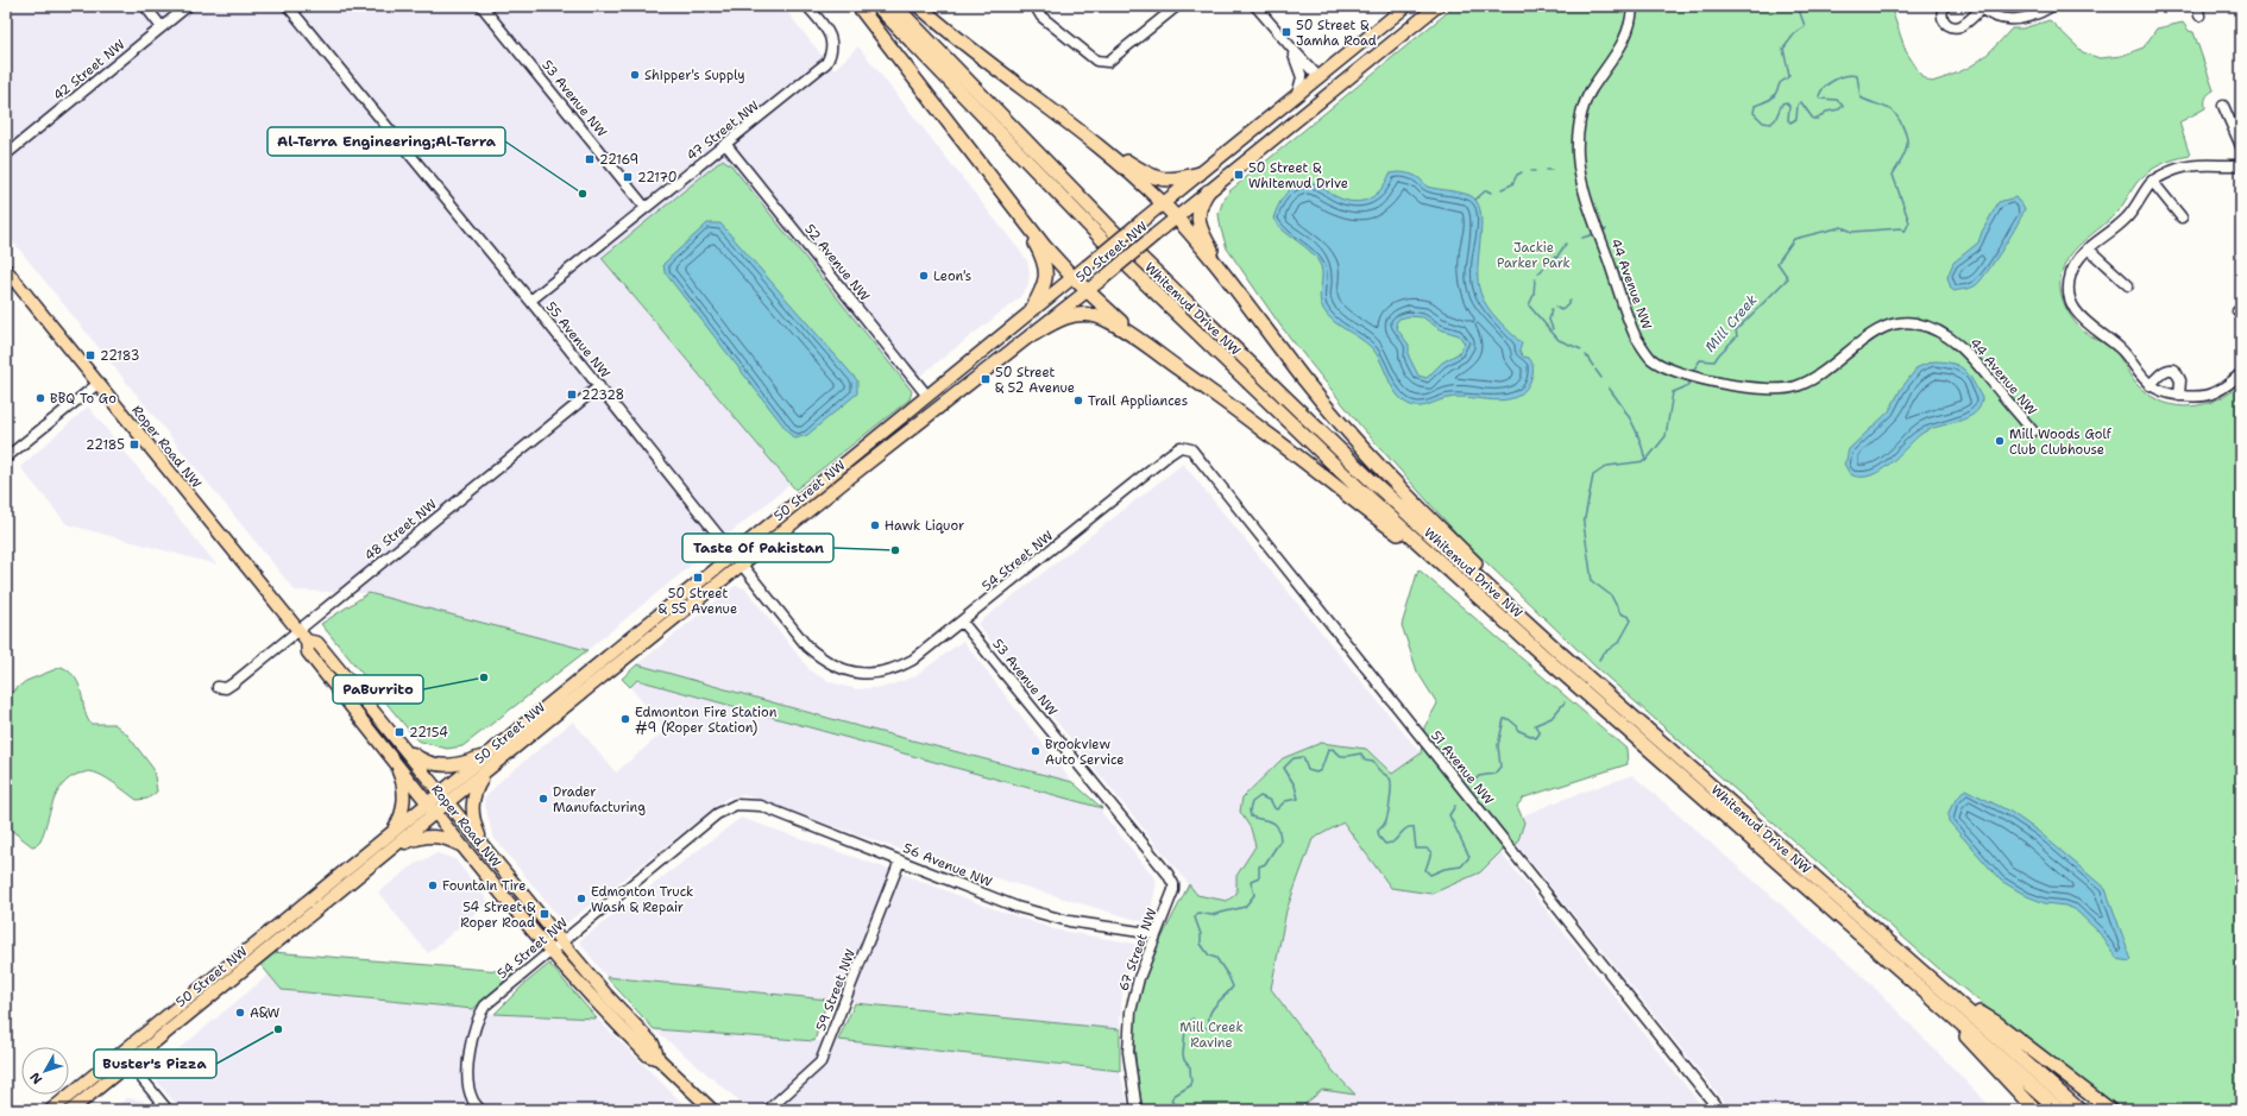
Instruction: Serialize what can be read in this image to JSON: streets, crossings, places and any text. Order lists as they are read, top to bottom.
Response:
{
  "streets": {
    "highway": ["Whitemud Drive NW"],
    "main road": ["50 Street NW", "Roper Road NW"],
    "street": [
      "42 Street NW",
      "53 Avenue NW",
      "47 Street NW",
      "52 Avenue NW",
      "44 Avenue NW",
      "55 Avenue NW",
      "48 Street NW",
      "54 Street NW",
      "51 Avenue NW",
      "56 Avenue NW",
      "67 Street NW",
      "59 Street NW"
    ]
  },
  "crossings": [
    ["53 Avenue NW", "47 Street NW"],
    ["53 Avenue NW", "54 Street NW"],
    ["53 Avenue NW", "67 Street NW"],
    ["47 Street NW", "52 Avenue NW"],
    ["47 Street NW", "55 Avenue NW"],
    ["50 Street NW", "52 Avenue NW"],
    ["50 Street NW", "55 Avenue NW"],
    ["50 Street NW", "Roper Road NW"],
    ["55 Avenue NW", "48 Street NW"],
    ["55 Avenue NW", "54 Street NW"],
    ["Roper Road NW", "48 Street NW"],
    ["Roper Road NW", "54 Street NW"],
    ["54 Street NW", "51 Avenue NW"],
    ["54 Street NW", "56 Avenue NW"],
    ["56 Avenue NW", "67 Street NW"],
    ["56 Avenue NW", "59 Street NW"]
  ],
  "water": ["Mill Creek"],
  "parks": ["Jackie Parker Park", "Mill Creek Ravine"],
  "places": {
    "transit": [
      "50 Street & Jamha Road",
      "22169",
      "50 Street & Whitemud Drive",
      "22170",
      "22183",
      "50 Street & 52 Avenue",
      "22328",
      "22185",
      "50 Street & 55 Avenue",
      "22154",
      "54 Street & Roper Road"
    ],
    "other": [
      "Shipper's Supply",
      "Al-Terra Engineering;Al-Terra",
      "Leon's",
      "BBQ To Go",
      "Trail Appliances",
      "Mill Woods Golf Club Clubhouse",
      "Hawk Liquor",
      "Taste Of Pakistan",
      "PaBurrito",
      "Edmonton Fire Station #9 (Roper Station)",
      "Brookview Auto Service",
      "Drader Manufacturing",
      "Fountain Tire",
      "Edmonton Truck Wash & Repair",
      "A&W",
      "Buster's Pizza"
    ]
  },
  "north": "bottom left"
}
